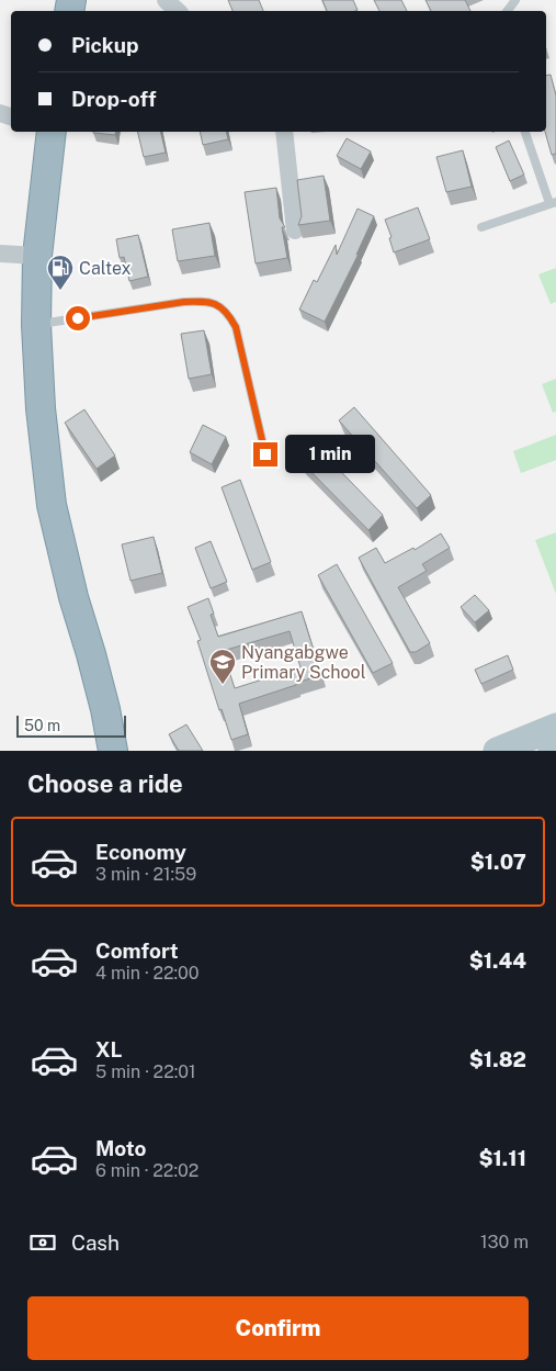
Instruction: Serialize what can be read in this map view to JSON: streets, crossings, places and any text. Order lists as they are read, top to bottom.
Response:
{
  "places": {
    "fuel station": ["Caltex"],
    "school or university": ["Nyangabgwe Primary School"]
  },
  "scale_bar": "50 m",
  "page": {
    "banner": ["Pickup", "Drop-off"],
    "bubble": "1 min",
    "scale": "50 m",
    "heading": "Choose a ride",
    "list": [
      {
        "name": "Economy",
        "note": "3 min · 21:59",
        "value": "$1.07"
      },
      {
        "name": "Comfort",
        "note": "4 min · 22:00",
        "value": "$1.44"
      },
      {
        "name": "XL",
        "note": "5 min · 22:01",
        "value": "$1.82"
      },
      {
        "name": "Moto",
        "note": "6 min · 22:02",
        "value": "$1.11"
      }
    ],
    "pay": ["Cash", "130 m"],
    "buttons": "Confirm"
  }
}
